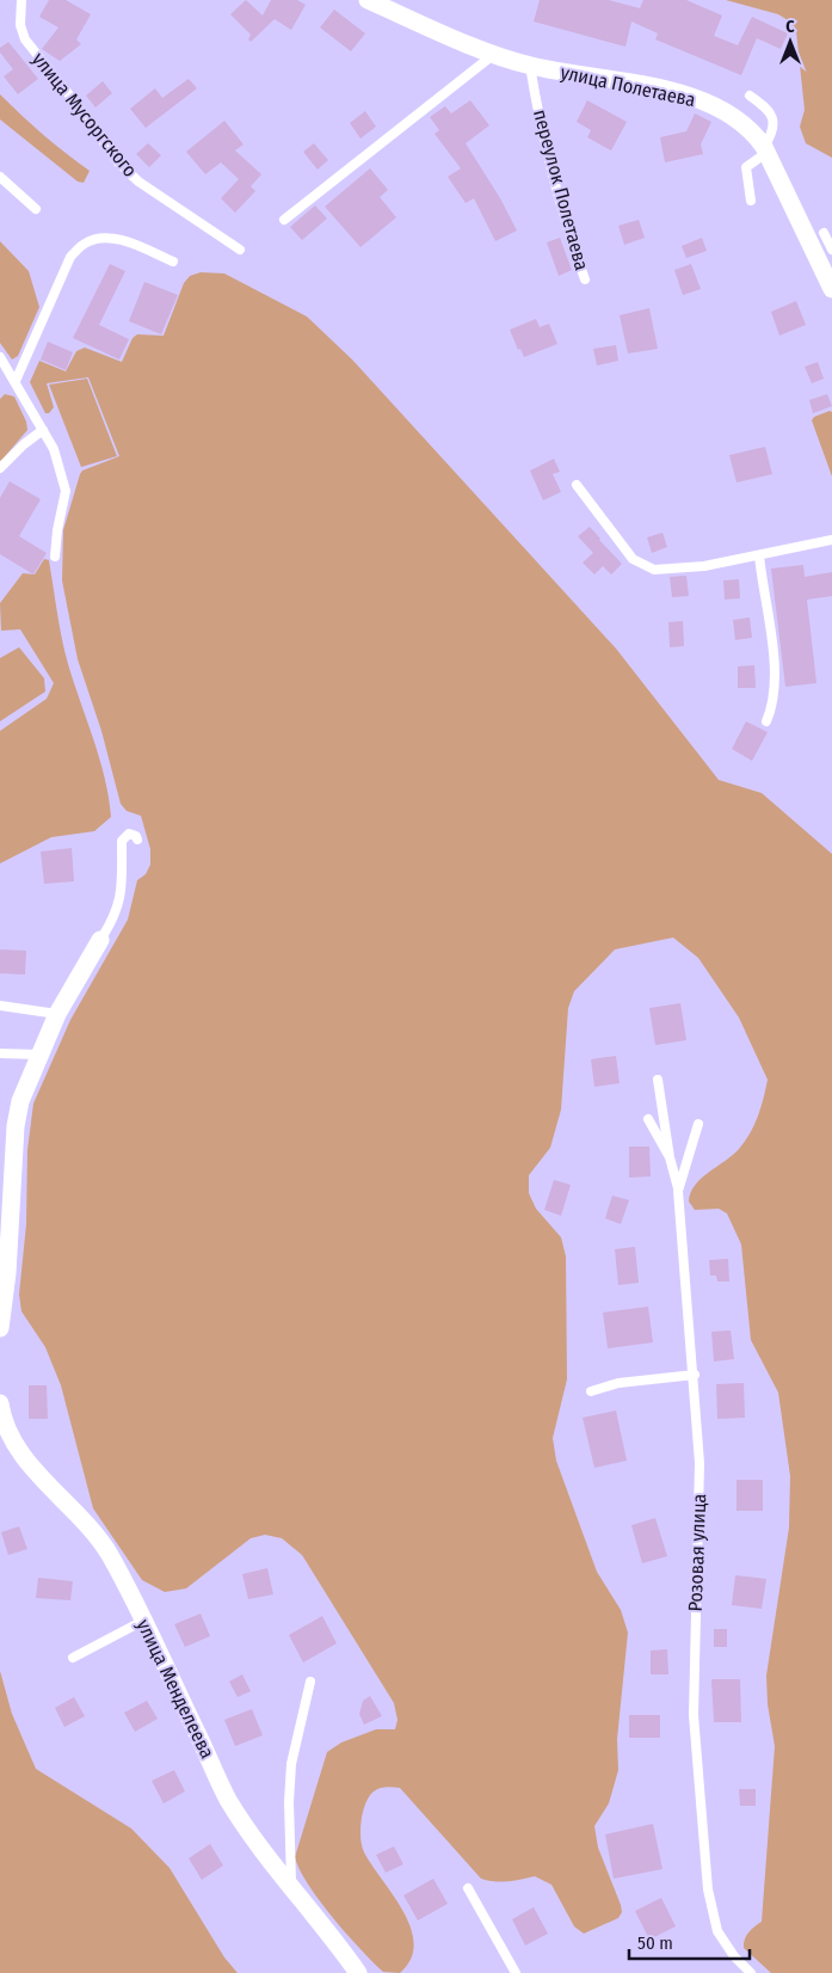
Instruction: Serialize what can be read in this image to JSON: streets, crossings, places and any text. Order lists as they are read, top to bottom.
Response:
{
  "streets": {
    "street": ["улица Полетаева", "улица Менделеева"],
    "lane": ["улица Мусоргского", "переулок Полетаева", "Розовая улица"]
  },
  "crossings": [
    ["улица Полетаева", "переулок Полетаева"]
  ],
  "scale_bar": "50 m",
  "north": "top"
}
